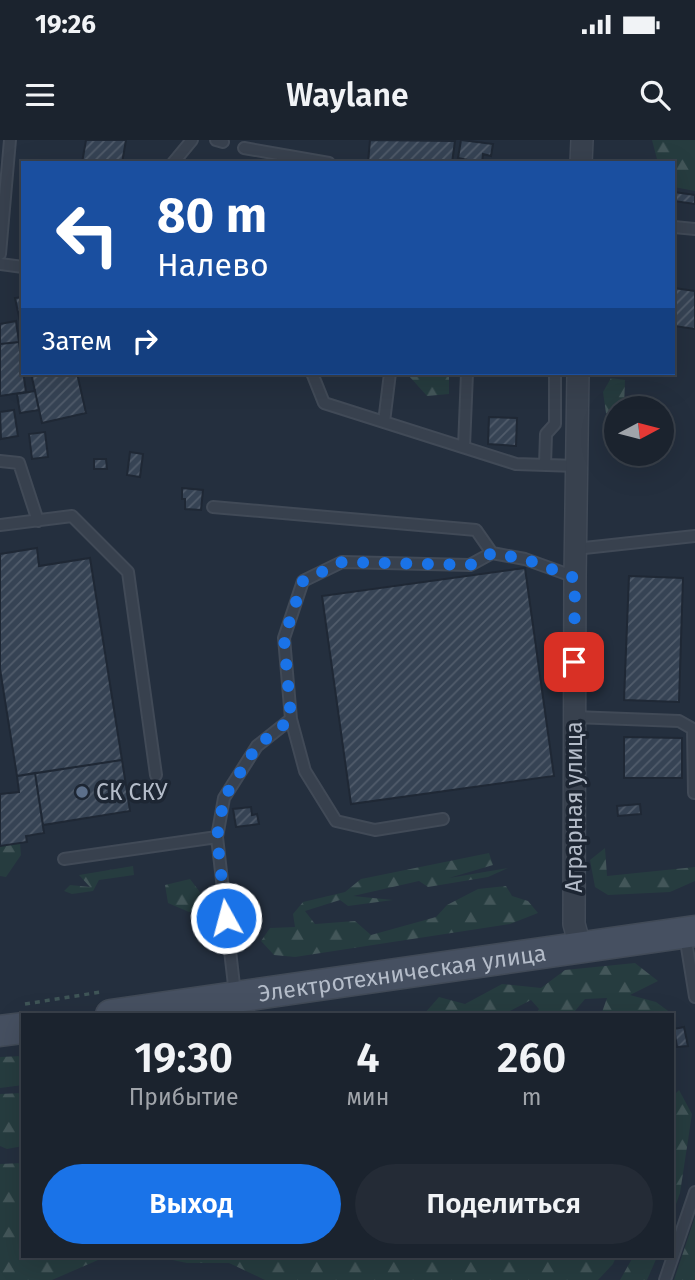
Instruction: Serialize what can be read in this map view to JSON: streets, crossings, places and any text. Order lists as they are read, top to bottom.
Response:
{
  "streets": {
    "main road": ["Электротехническая улица"],
    "street": ["Аграрная улица"]
  },
  "crossings": [
    ["Аграрная улица", "Электротехническая улица"]
  ],
  "places": ["СК СКУ"],
  "north": "right",
  "page": {
    "status": "19:26",
    "header": "Waylane",
    "turn": ["80 m", "Налево"],
    "then": "Затем",
    "eta": [
      "19:30",
      "Прибытие",
      "4",
      "мин",
      "260",
      "m"
    ],
    "buttons": ["Выход", "Поделиться"]
  }
}
